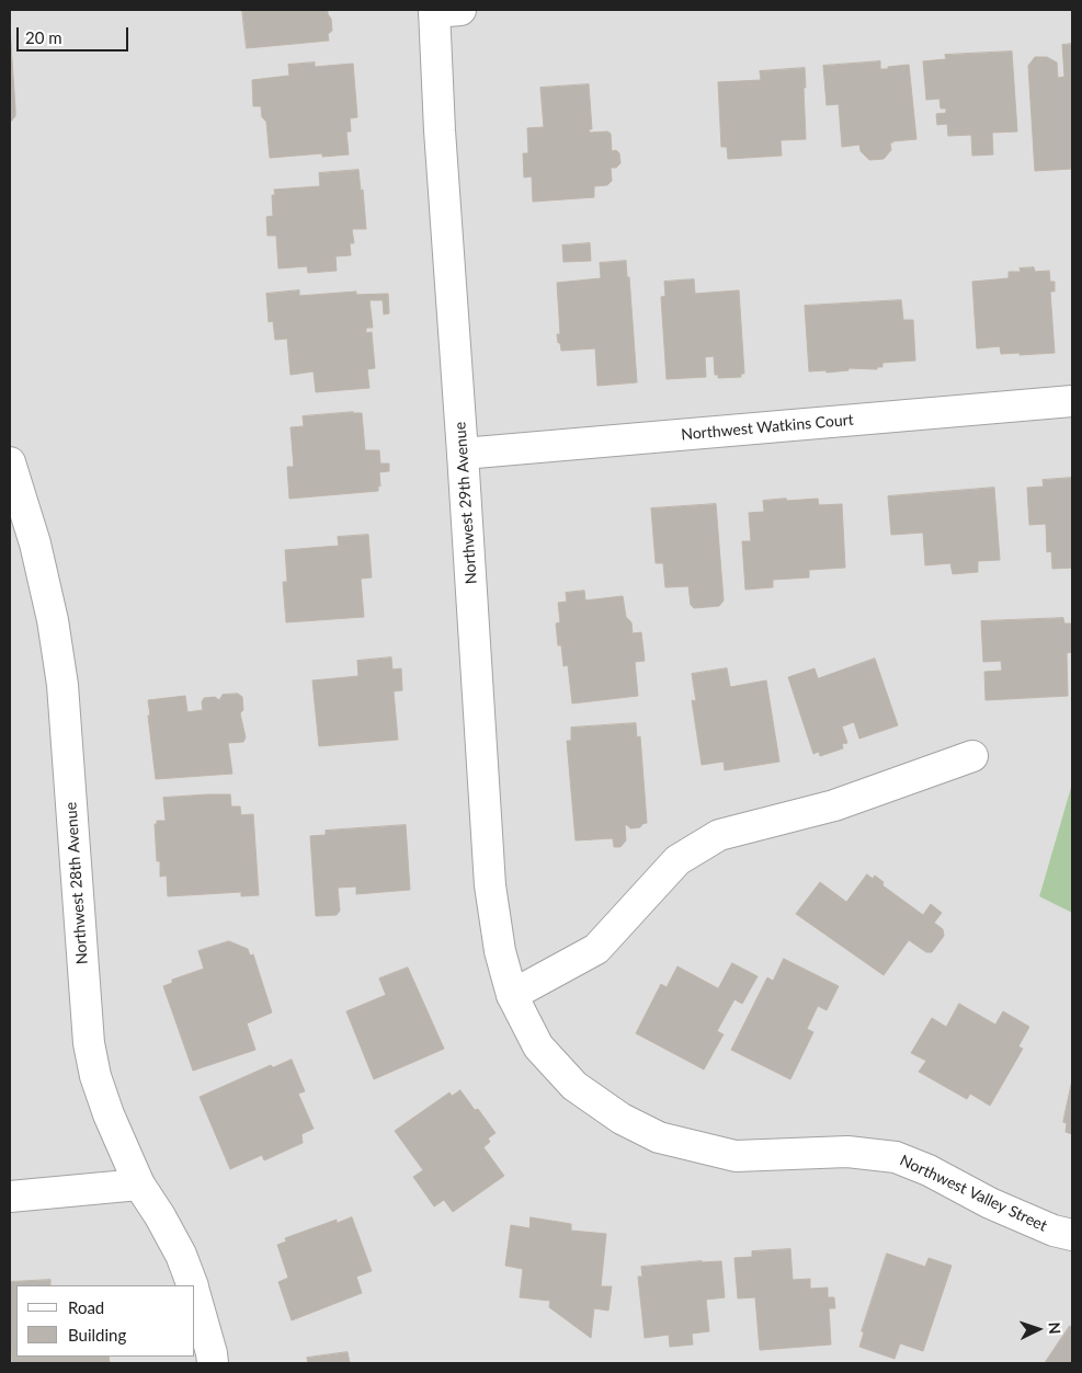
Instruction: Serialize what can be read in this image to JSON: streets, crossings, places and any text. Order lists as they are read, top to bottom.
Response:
{
  "streets": {
    "street": [
      "Northwest Watkins Court",
      "Northwest 29th Avenue",
      "Northwest 28th Avenue",
      "Northwest Valley Street"
    ]
  },
  "crossings": [
    ["Northwest Watkins Court", "Northwest 29th Avenue"],
    ["Northwest 29th Avenue", "Northwest Valley Street"]
  ],
  "legend": ["Road", "Building"],
  "scale_bar": "20 m",
  "north": "right"
}
